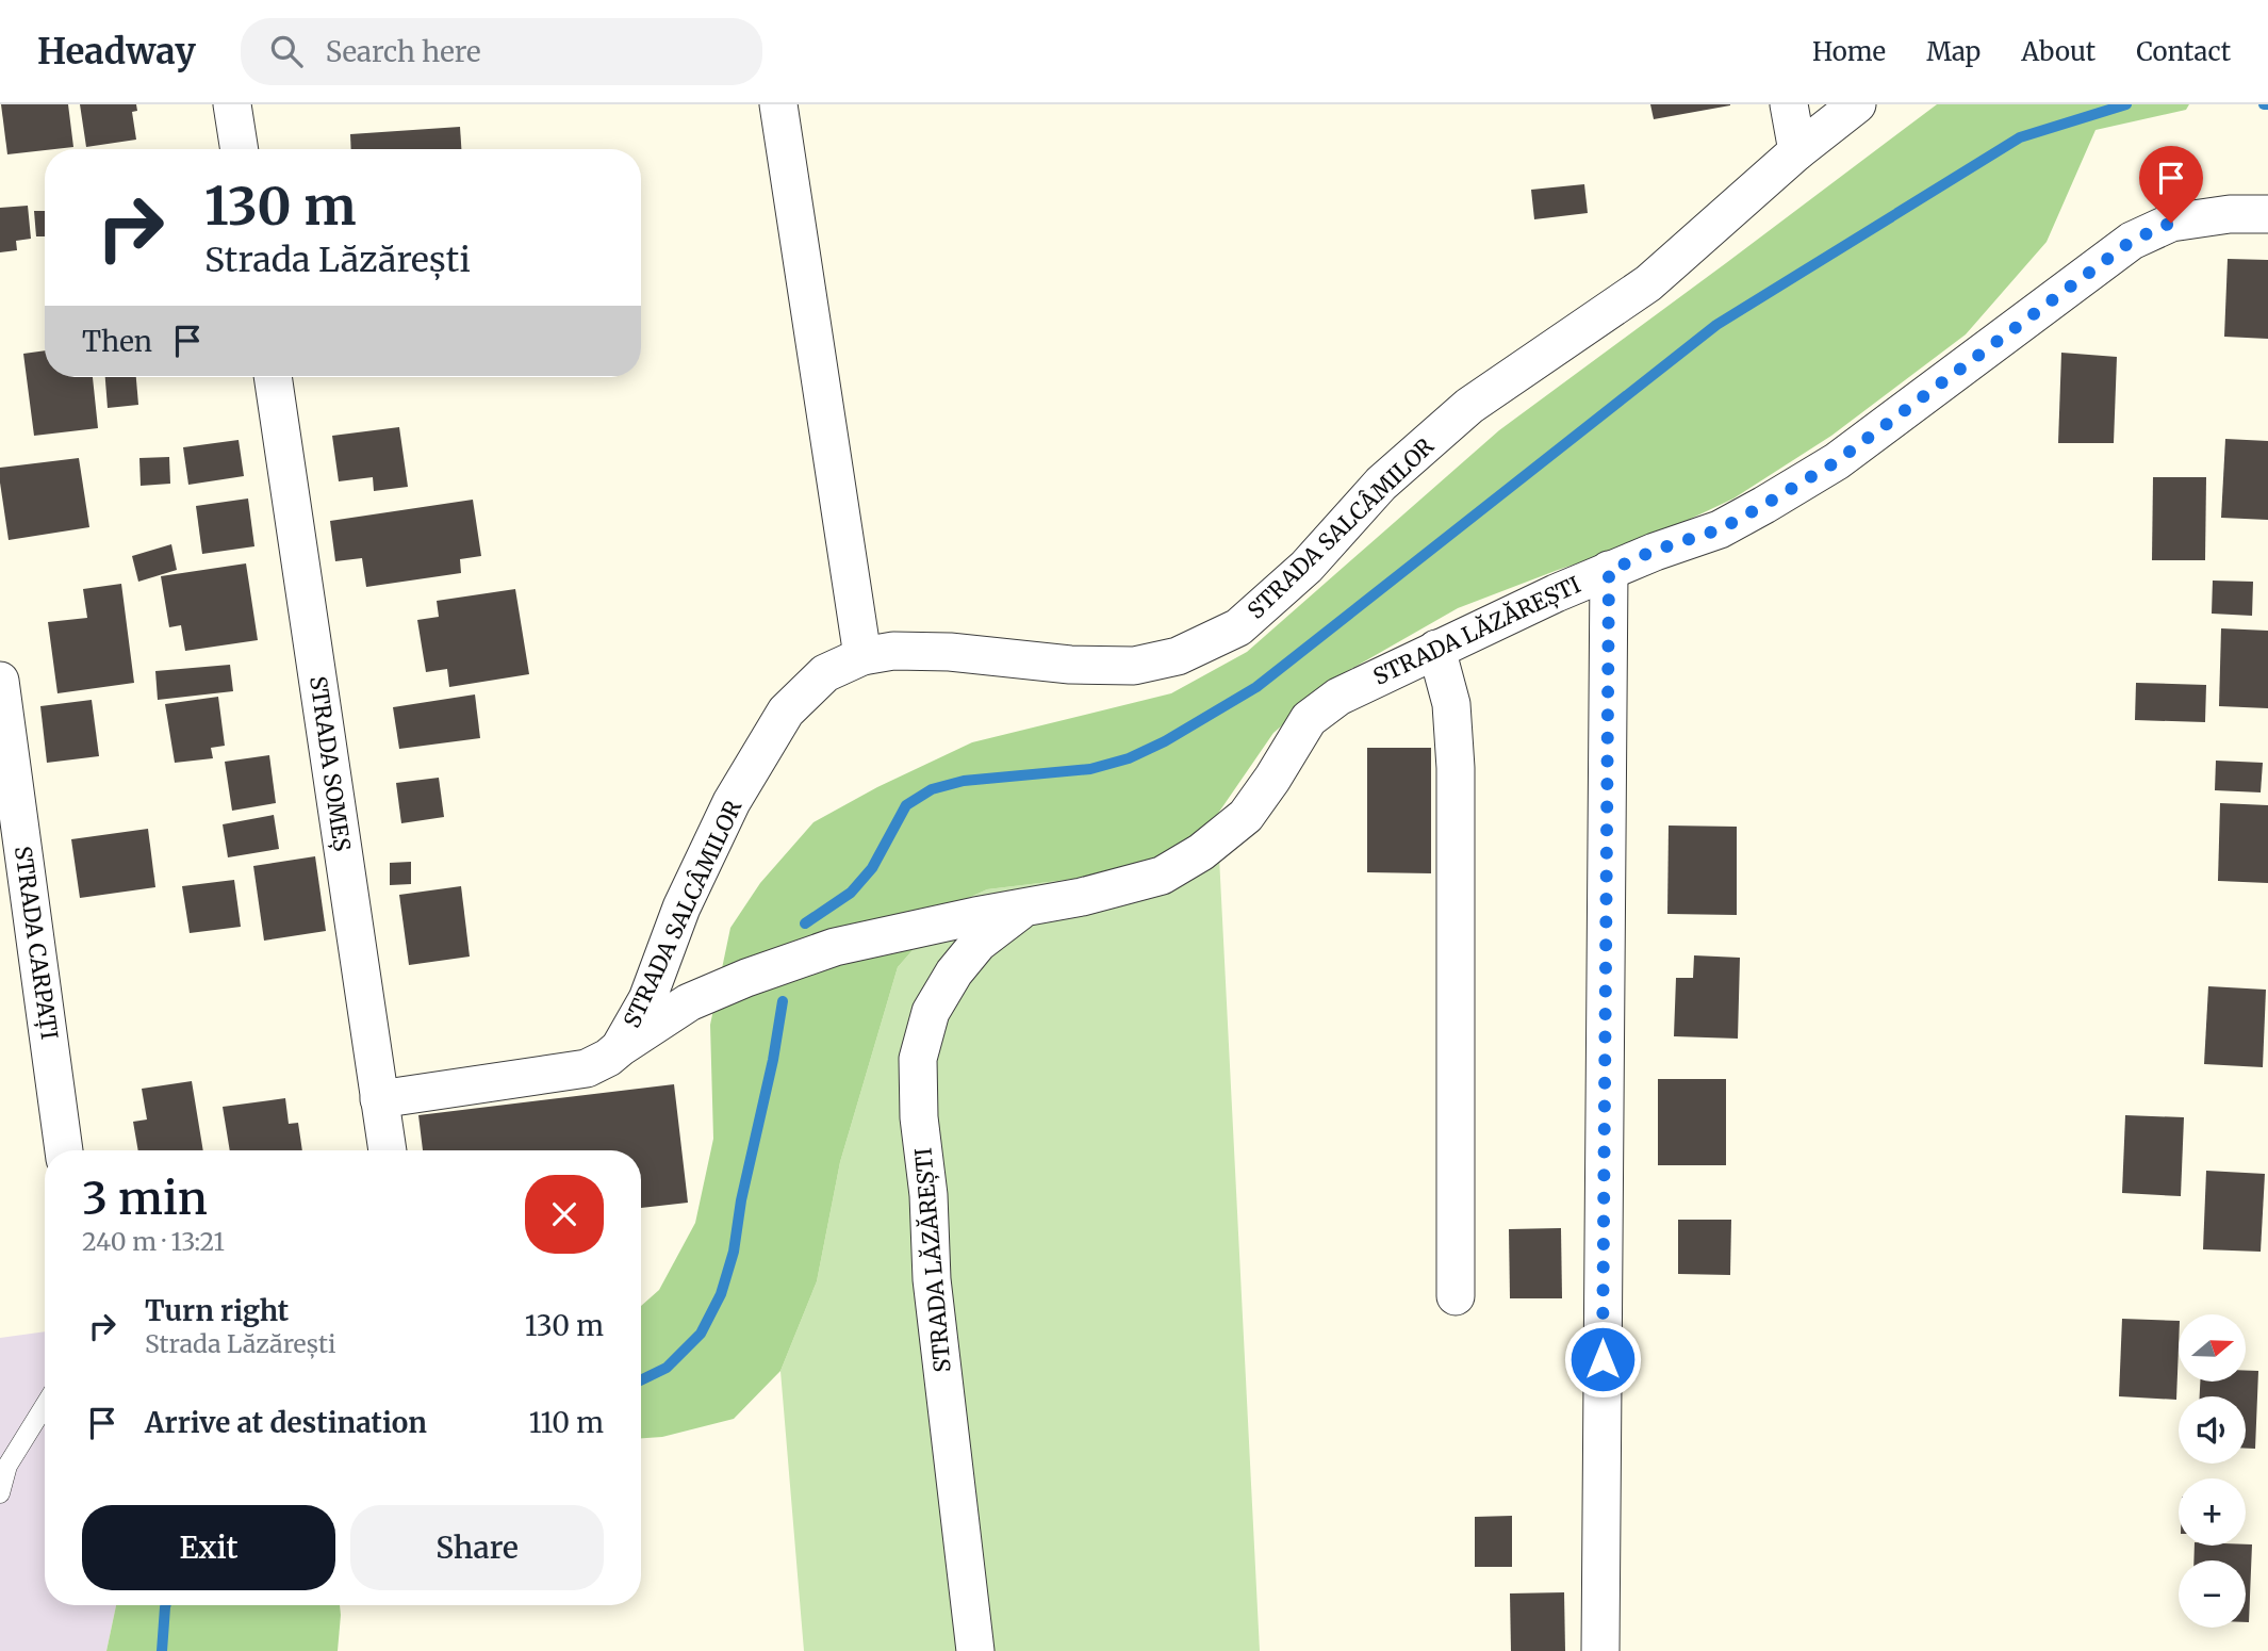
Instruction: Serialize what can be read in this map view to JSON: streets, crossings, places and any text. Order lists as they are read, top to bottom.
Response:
{
  "streets": {
    "street": [
      "STRADA SALCÂMILOR",
      "STRADA LĂZĂREȘTI",
      "STRADA SOMEȘ",
      "STRADA CARPAȚI"
    ]
  },
  "crossings": [
    ["STRADA SALCÂMILOR", "STRADA LĂZĂREȘTI"],
    ["STRADA LĂZĂREȘTI", "STRADA SOMEȘ"]
  ],
  "north": "right",
  "page": {
    "header": "Headway",
    "search": "Search here",
    "nav": [
      "Home",
      "Map",
      "About",
      "Contact"
    ],
    "turn": ["130 m", "Strada Lăzărești"],
    "then": "Then",
    "heading": ["3 min", "240 m · 13:21"],
    "list": [
      {
        "name": "Turn right",
        "note": "Strada Lăzărești",
        "value": "130 m"
      },
      {
        "name": "Arrive at destination",
        "value": "110 m"
      }
    ],
    "map_buttons": ["+", "−"],
    "buttons": ["Exit", "Share"]
  }
}
